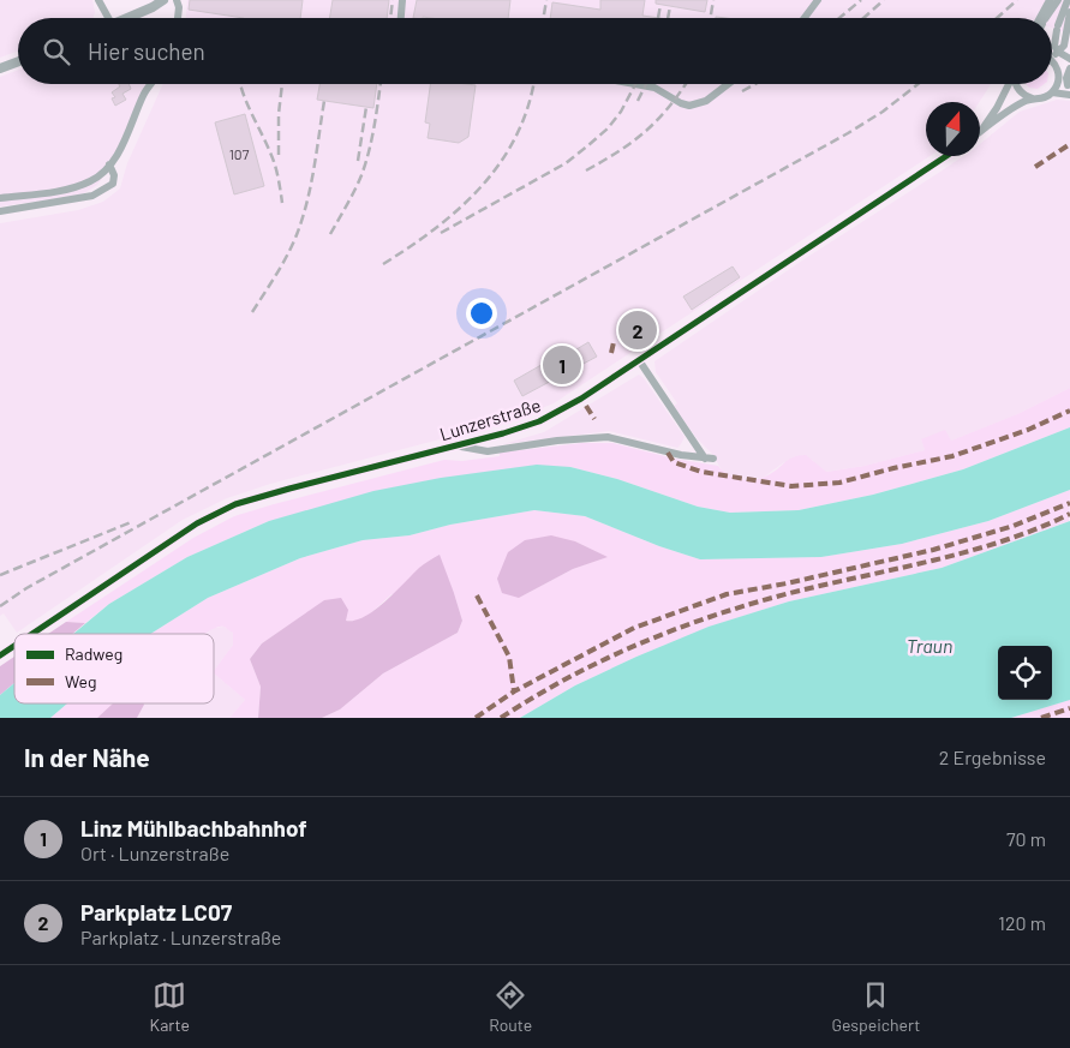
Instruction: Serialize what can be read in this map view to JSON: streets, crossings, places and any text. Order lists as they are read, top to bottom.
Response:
{
  "streets": {
    "street": ["Lunzerstraße"]
  },
  "water": ["Traun"],
  "house_numbers": ["107"],
  "legend": ["Radweg", "Weg"],
  "north": "top",
  "page": {
    "search": "Hier suchen",
    "pins": ["2", "1"],
    "heading": ["In der Nähe", "2 Ergebnisse"],
    "list": [
      {
        "mark": "1",
        "name": "Linz Mühlbachbahnhof",
        "note": "Ort · Lunzerstraße",
        "value": "70 m"
      },
      {
        "mark": "2",
        "name": "Parkplatz LC07",
        "note": "Parkplatz · Lunzerstraße",
        "value": "120 m"
      }
    ],
    "nav": ["Karte", "Route", "Gespeichert"]
  }
}
